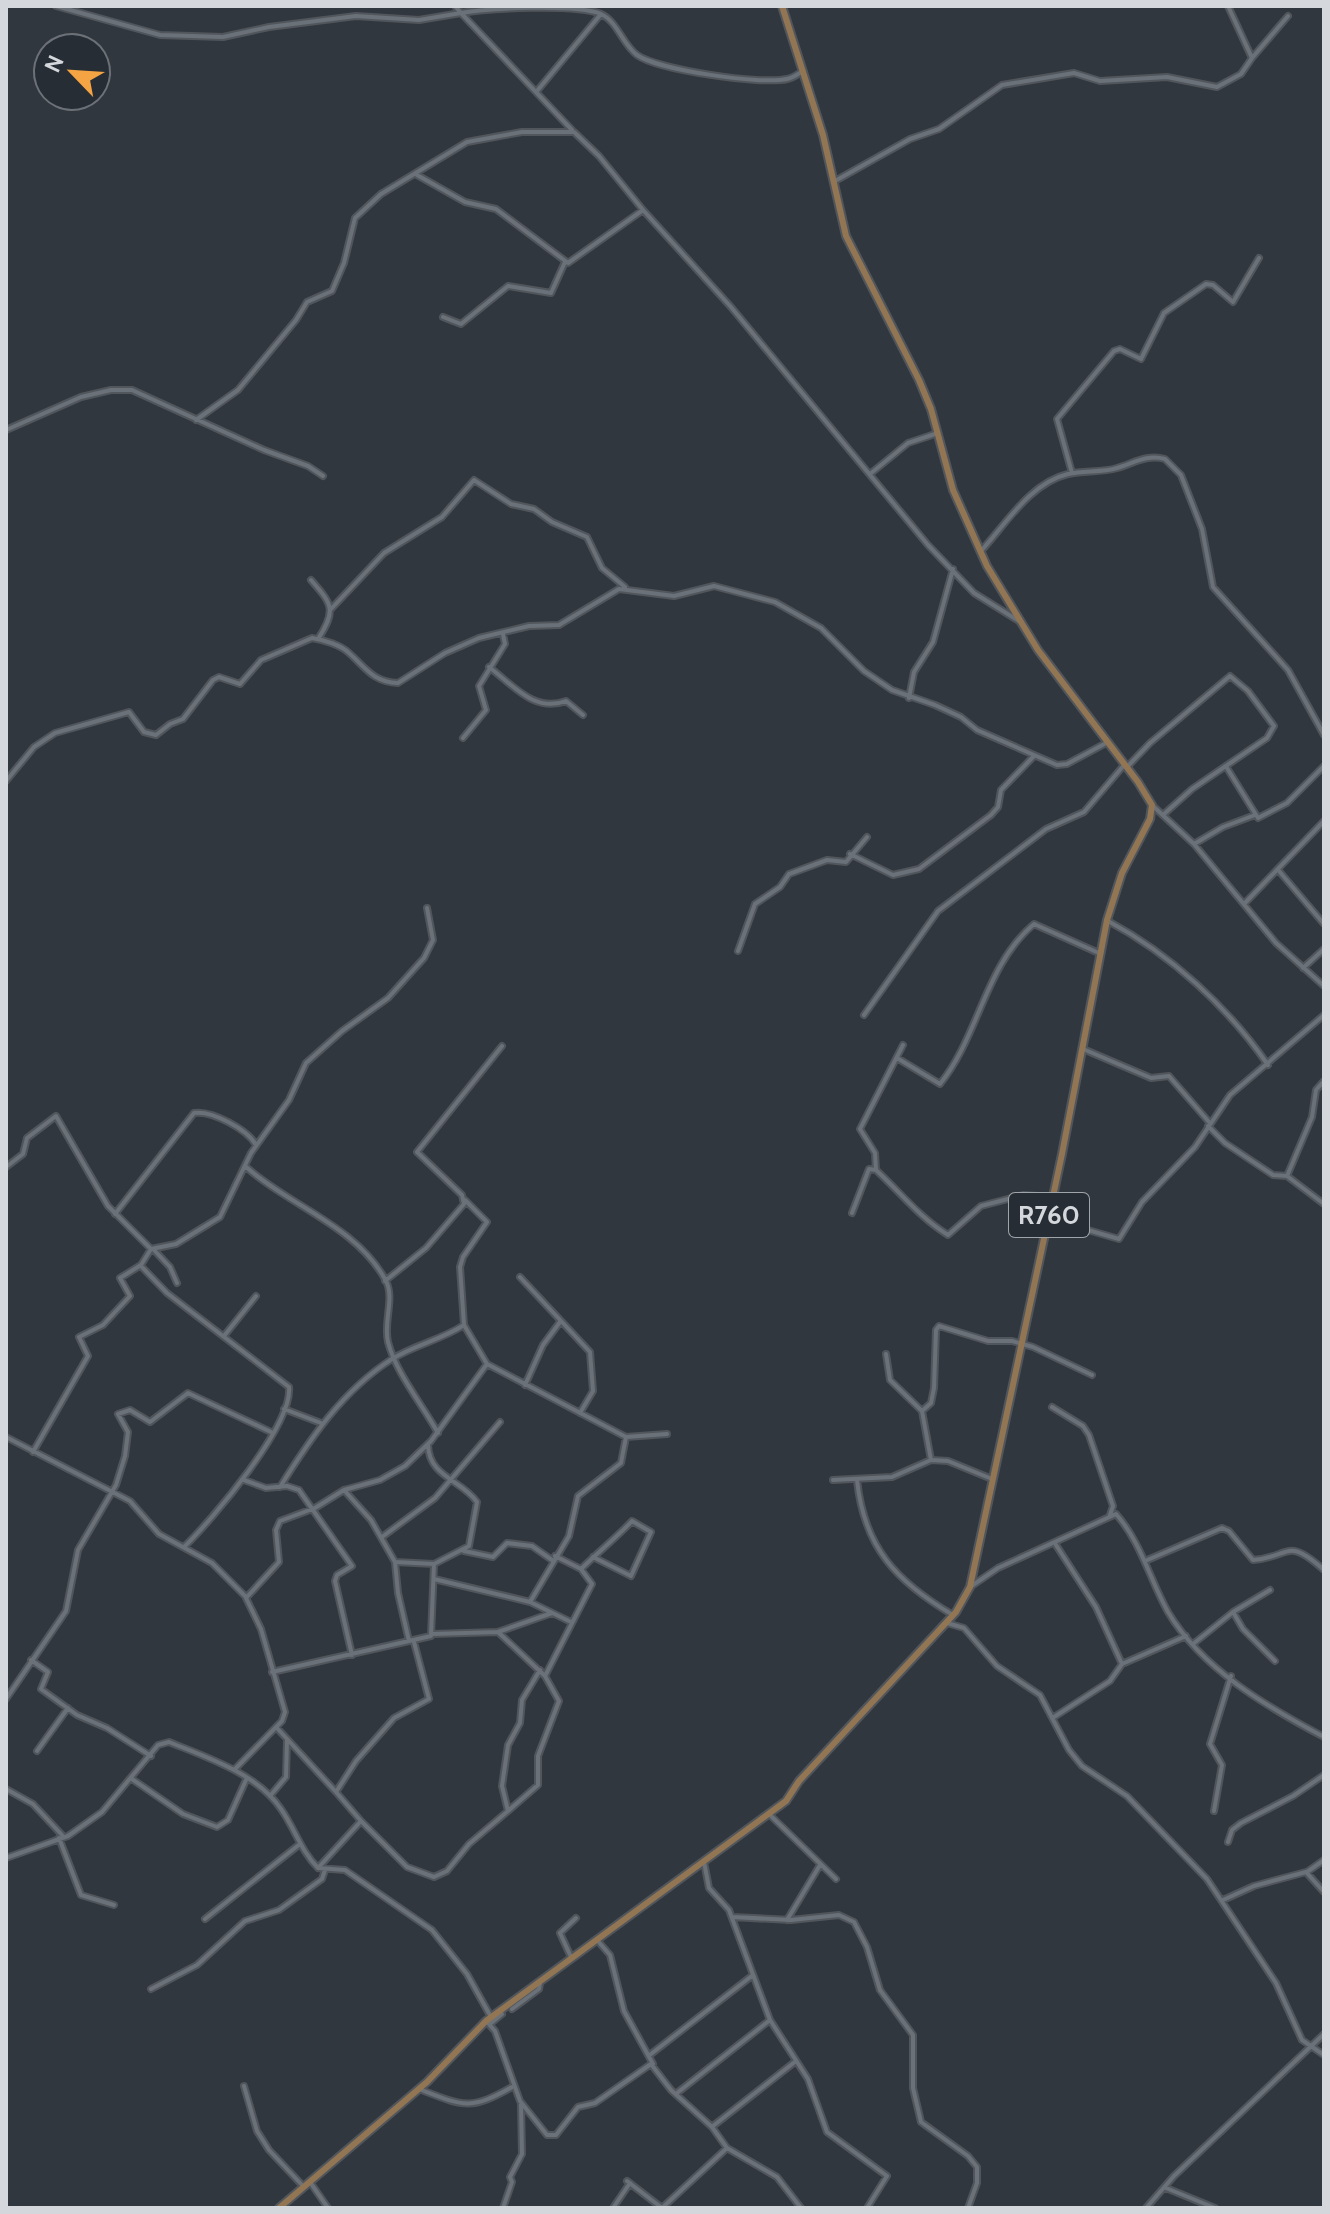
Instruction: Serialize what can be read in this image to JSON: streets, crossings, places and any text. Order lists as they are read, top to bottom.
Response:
{
  "streets": {
    "main road": ["R760"]
  },
  "north": "top left"
}
